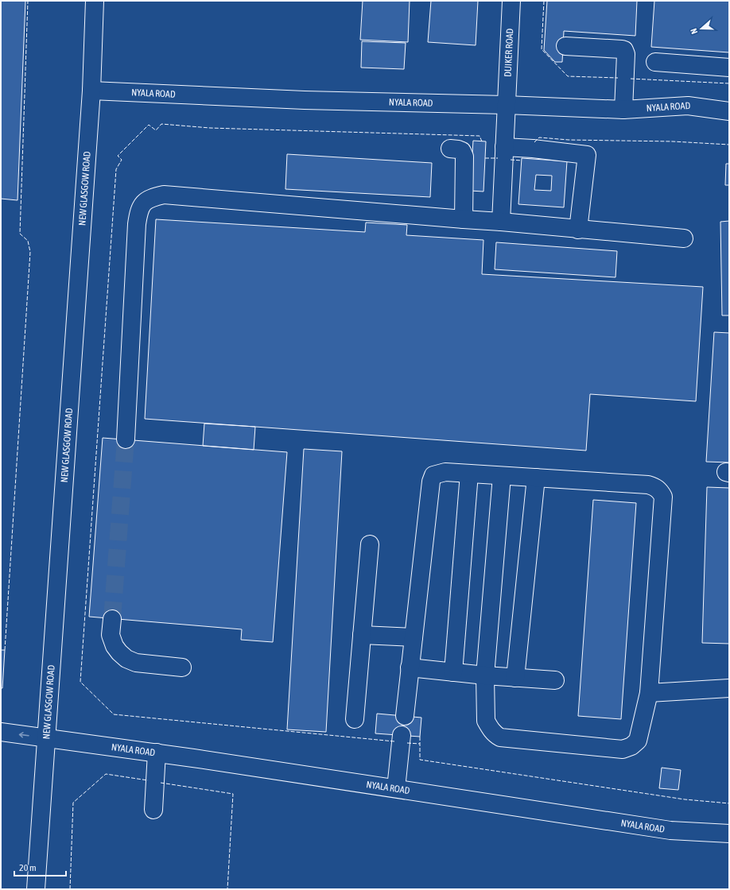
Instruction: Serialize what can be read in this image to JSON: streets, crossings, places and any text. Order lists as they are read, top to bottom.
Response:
{
  "streets": {
    "street": ["DUIKER ROAD", "NYALA ROAD", "NEW GLASGOW ROAD"]
  },
  "crossings": [
    ["DUIKER ROAD", "NYALA ROAD"],
    ["NYALA ROAD", "NEW GLASGOW ROAD"]
  ],
  "scale_bar": "20 m",
  "north": "left"
}
